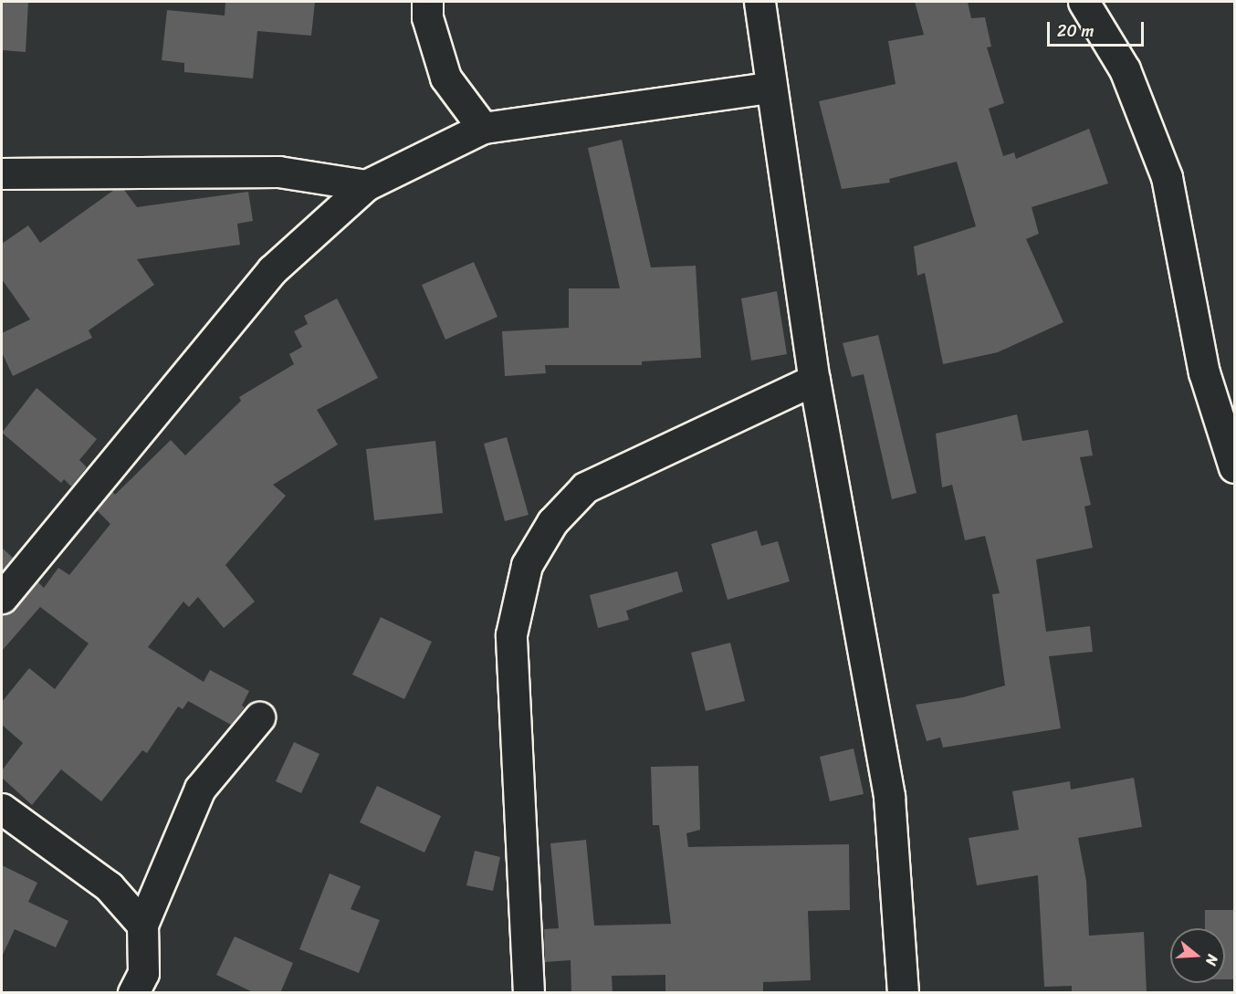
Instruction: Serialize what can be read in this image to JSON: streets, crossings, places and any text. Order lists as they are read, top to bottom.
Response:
{
  "scale_bar": "20 m",
  "north": "right"
}
